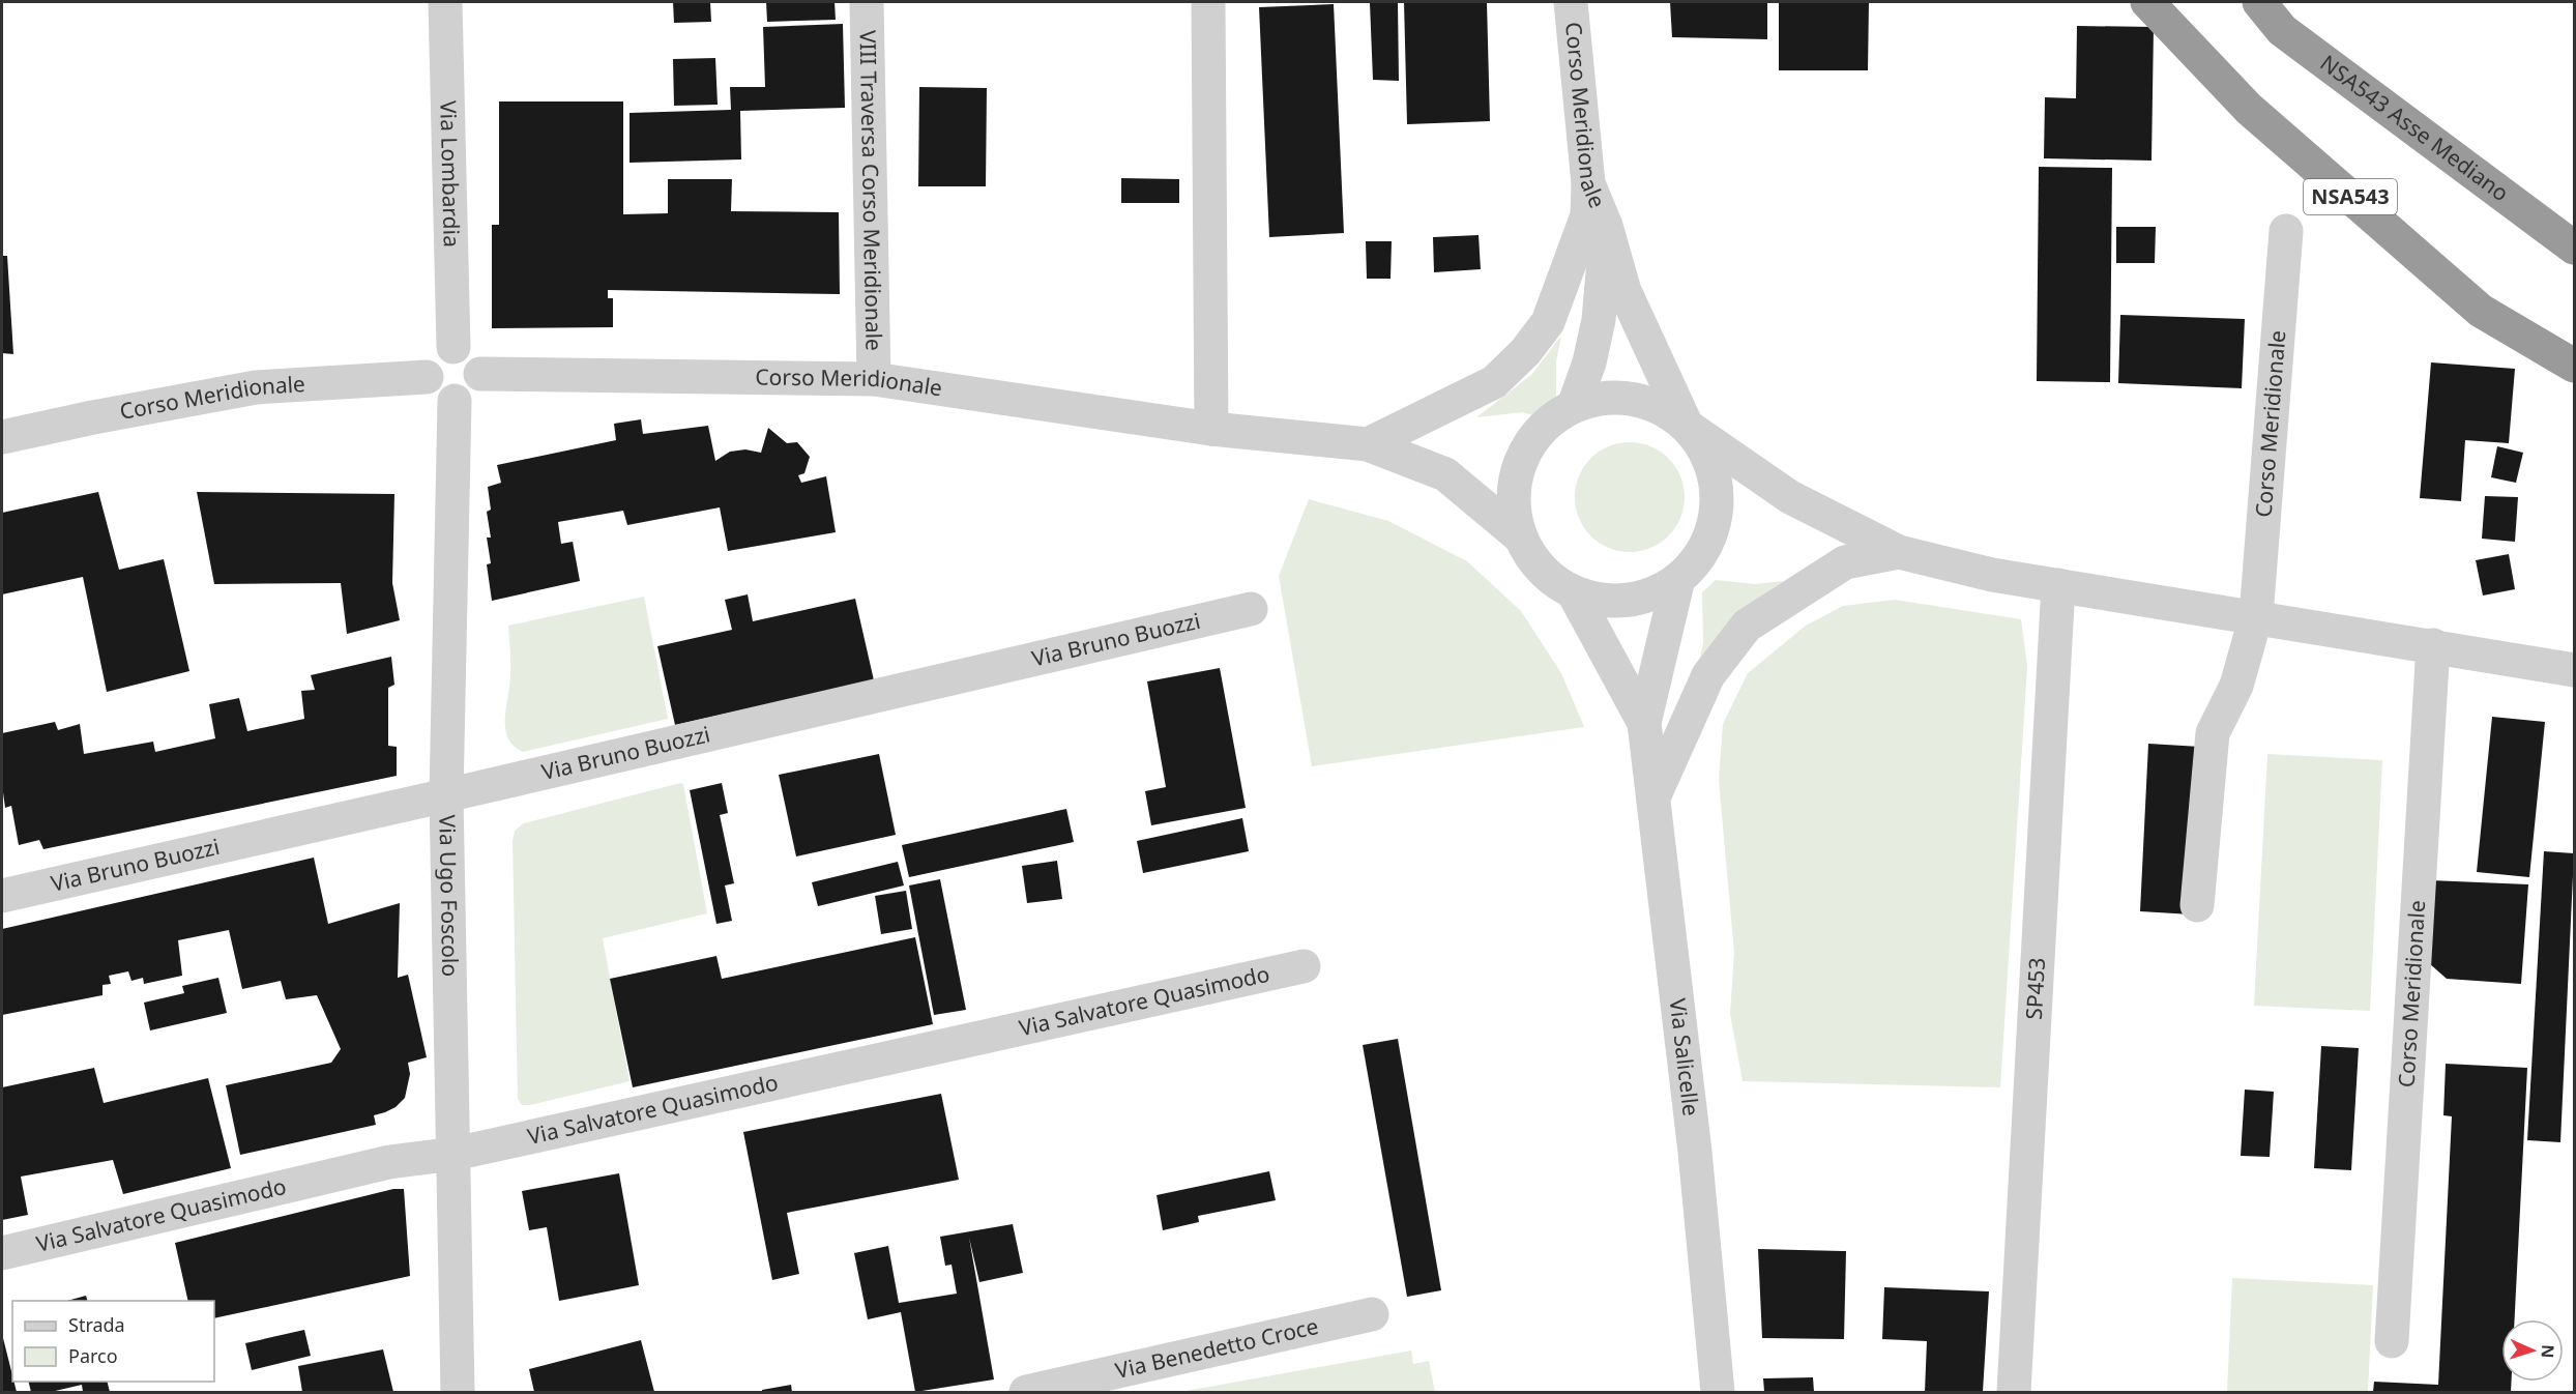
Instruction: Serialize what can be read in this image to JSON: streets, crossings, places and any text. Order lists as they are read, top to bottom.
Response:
{
  "streets": {
    "highway": ["NSA543 Asse Mediano", "NSA543"],
    "street": [
      "Corso Meridionale",
      "Via Lombardia",
      "VIII Traversa Corso Meridionale",
      "Via Bruno Buozzi",
      "Via Ugo Foscolo",
      "SP453",
      "Via Salvatore Quasimodo",
      "Via Salicelle",
      "Via Benedetto Croce"
    ]
  },
  "crossings": [
    ["Corso Meridionale", "Via Lombardia"],
    ["Corso Meridionale", "VIII Traversa Corso Meridionale"],
    ["Corso Meridionale", "Via Ugo Foscolo"],
    ["Via Lombardia", "Via Ugo Foscolo"],
    ["Via Bruno Buozzi", "Via Ugo Foscolo"],
    ["Via Ugo Foscolo", "Via Salvatore Quasimodo"]
  ],
  "legend": ["Strada", "Parco"],
  "north": "right"
}
